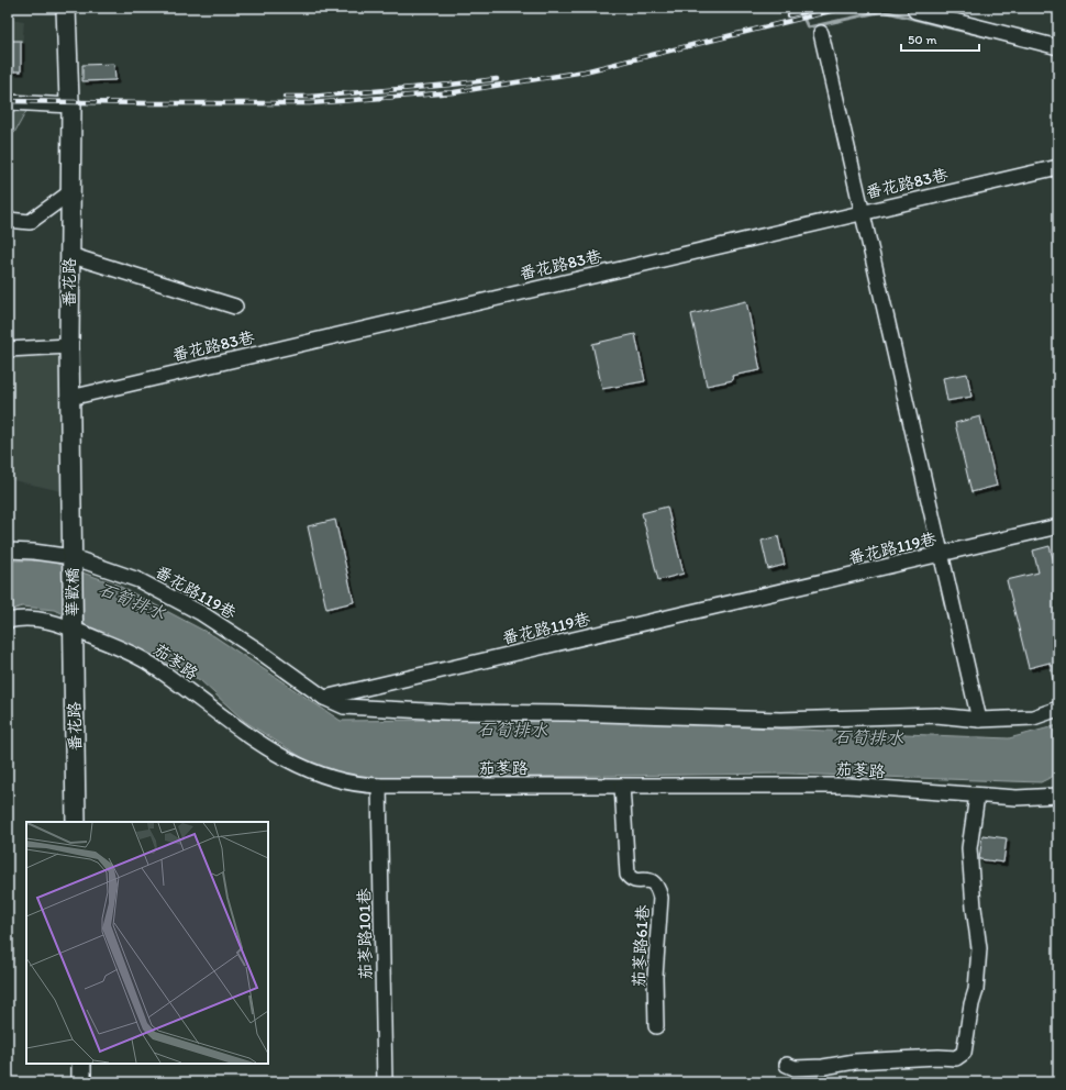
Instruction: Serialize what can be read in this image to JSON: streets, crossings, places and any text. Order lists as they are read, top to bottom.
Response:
{
  "streets": {
    "main road": ["番花路", "華歡橋"],
    "street": [
      "番花路83巷",
      "番花路119巷",
      "茄苳路",
      "茄苳路101巷",
      "茄苳路61巷"
    ]
  },
  "crossings": [
    ["番花路83巷", "番花路"],
    ["番花路", "番花路119巷"],
    ["番花路", "華歡橋"],
    ["番花路", "茄苳路"],
    ["番花路119巷", "華歡橋"],
    ["華歡橋", "茄苳路"],
    ["茄苳路", "茄苳路101巷"],
    ["茄苳路", "茄苳路61巷"]
  ],
  "water": ["石筍排水"],
  "scale_bar": "50 m"
}
